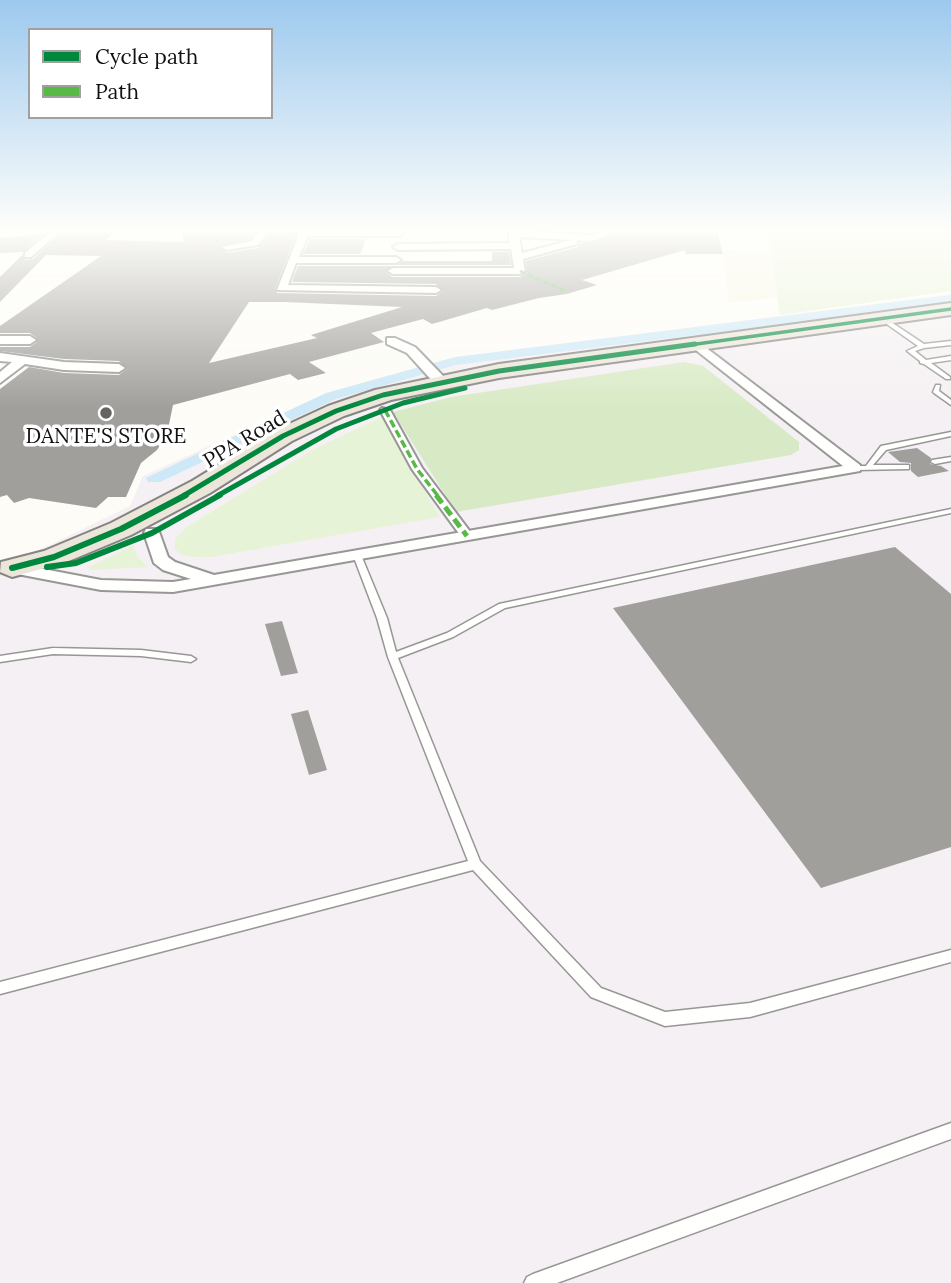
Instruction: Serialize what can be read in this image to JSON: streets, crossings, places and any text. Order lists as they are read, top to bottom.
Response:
{
  "streets": {
    "highway": ["PPA Road"]
  },
  "places": ["DANTE'S STORE"],
  "legend": ["Cycle path", "Path"]
}
